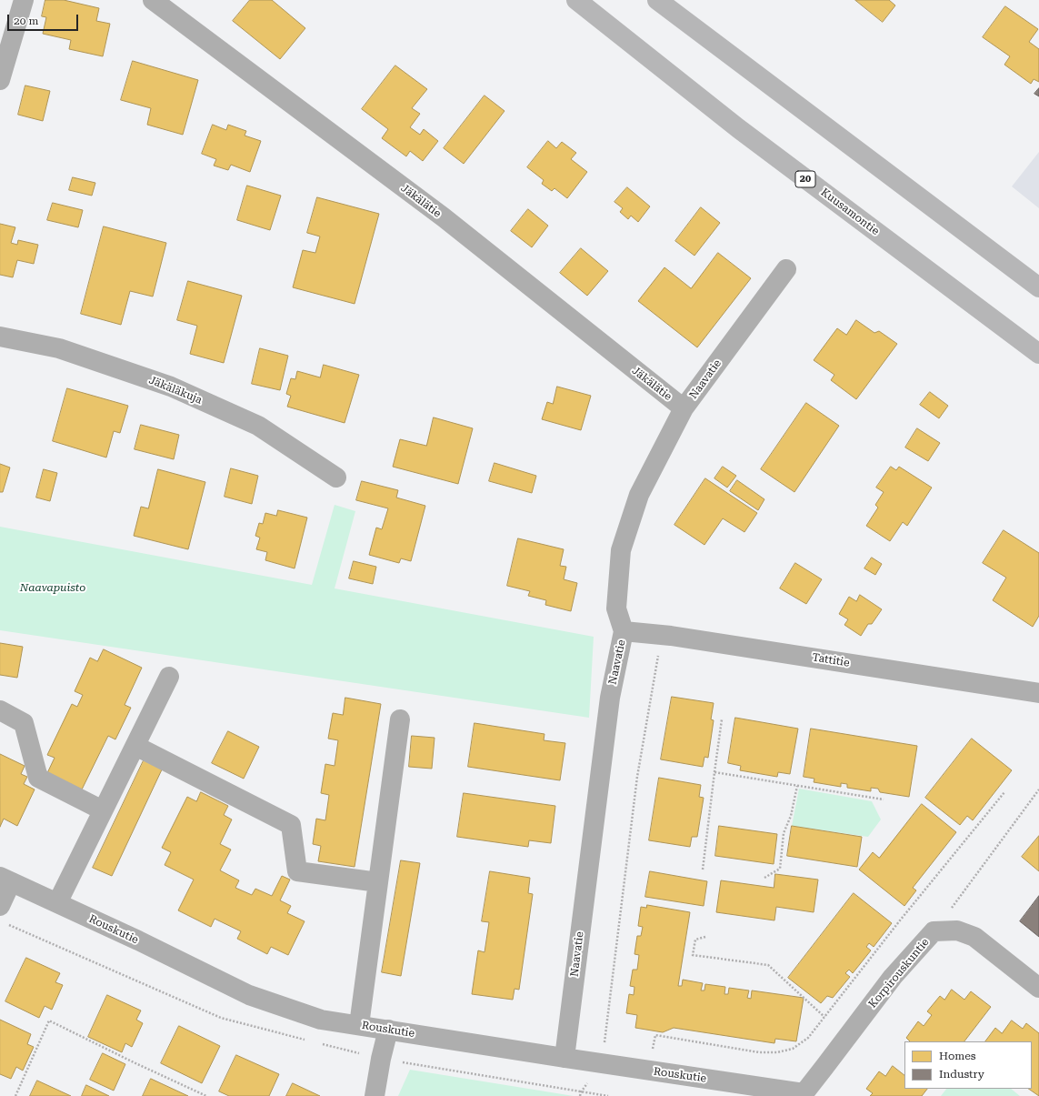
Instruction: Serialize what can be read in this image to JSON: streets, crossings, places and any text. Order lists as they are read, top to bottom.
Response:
{
  "streets": {
    "highway": ["20", "Kuusamontie"],
    "street": [
      "Jäkälätie",
      "Naavatie",
      "Jäkäläkuja",
      "Tattitie",
      "Rouskutie",
      "Korpirouskuntie"
    ]
  },
  "crossings": [
    ["Jäkälätie", "Naavatie"],
    ["Naavatie", "Tattitie"],
    ["Naavatie", "Rouskutie"],
    ["Rouskutie", "Korpirouskuntie"]
  ],
  "parks": ["Naavapuisto"],
  "legend": ["Homes", "Industry"],
  "scale_bar": "20 m"
}
